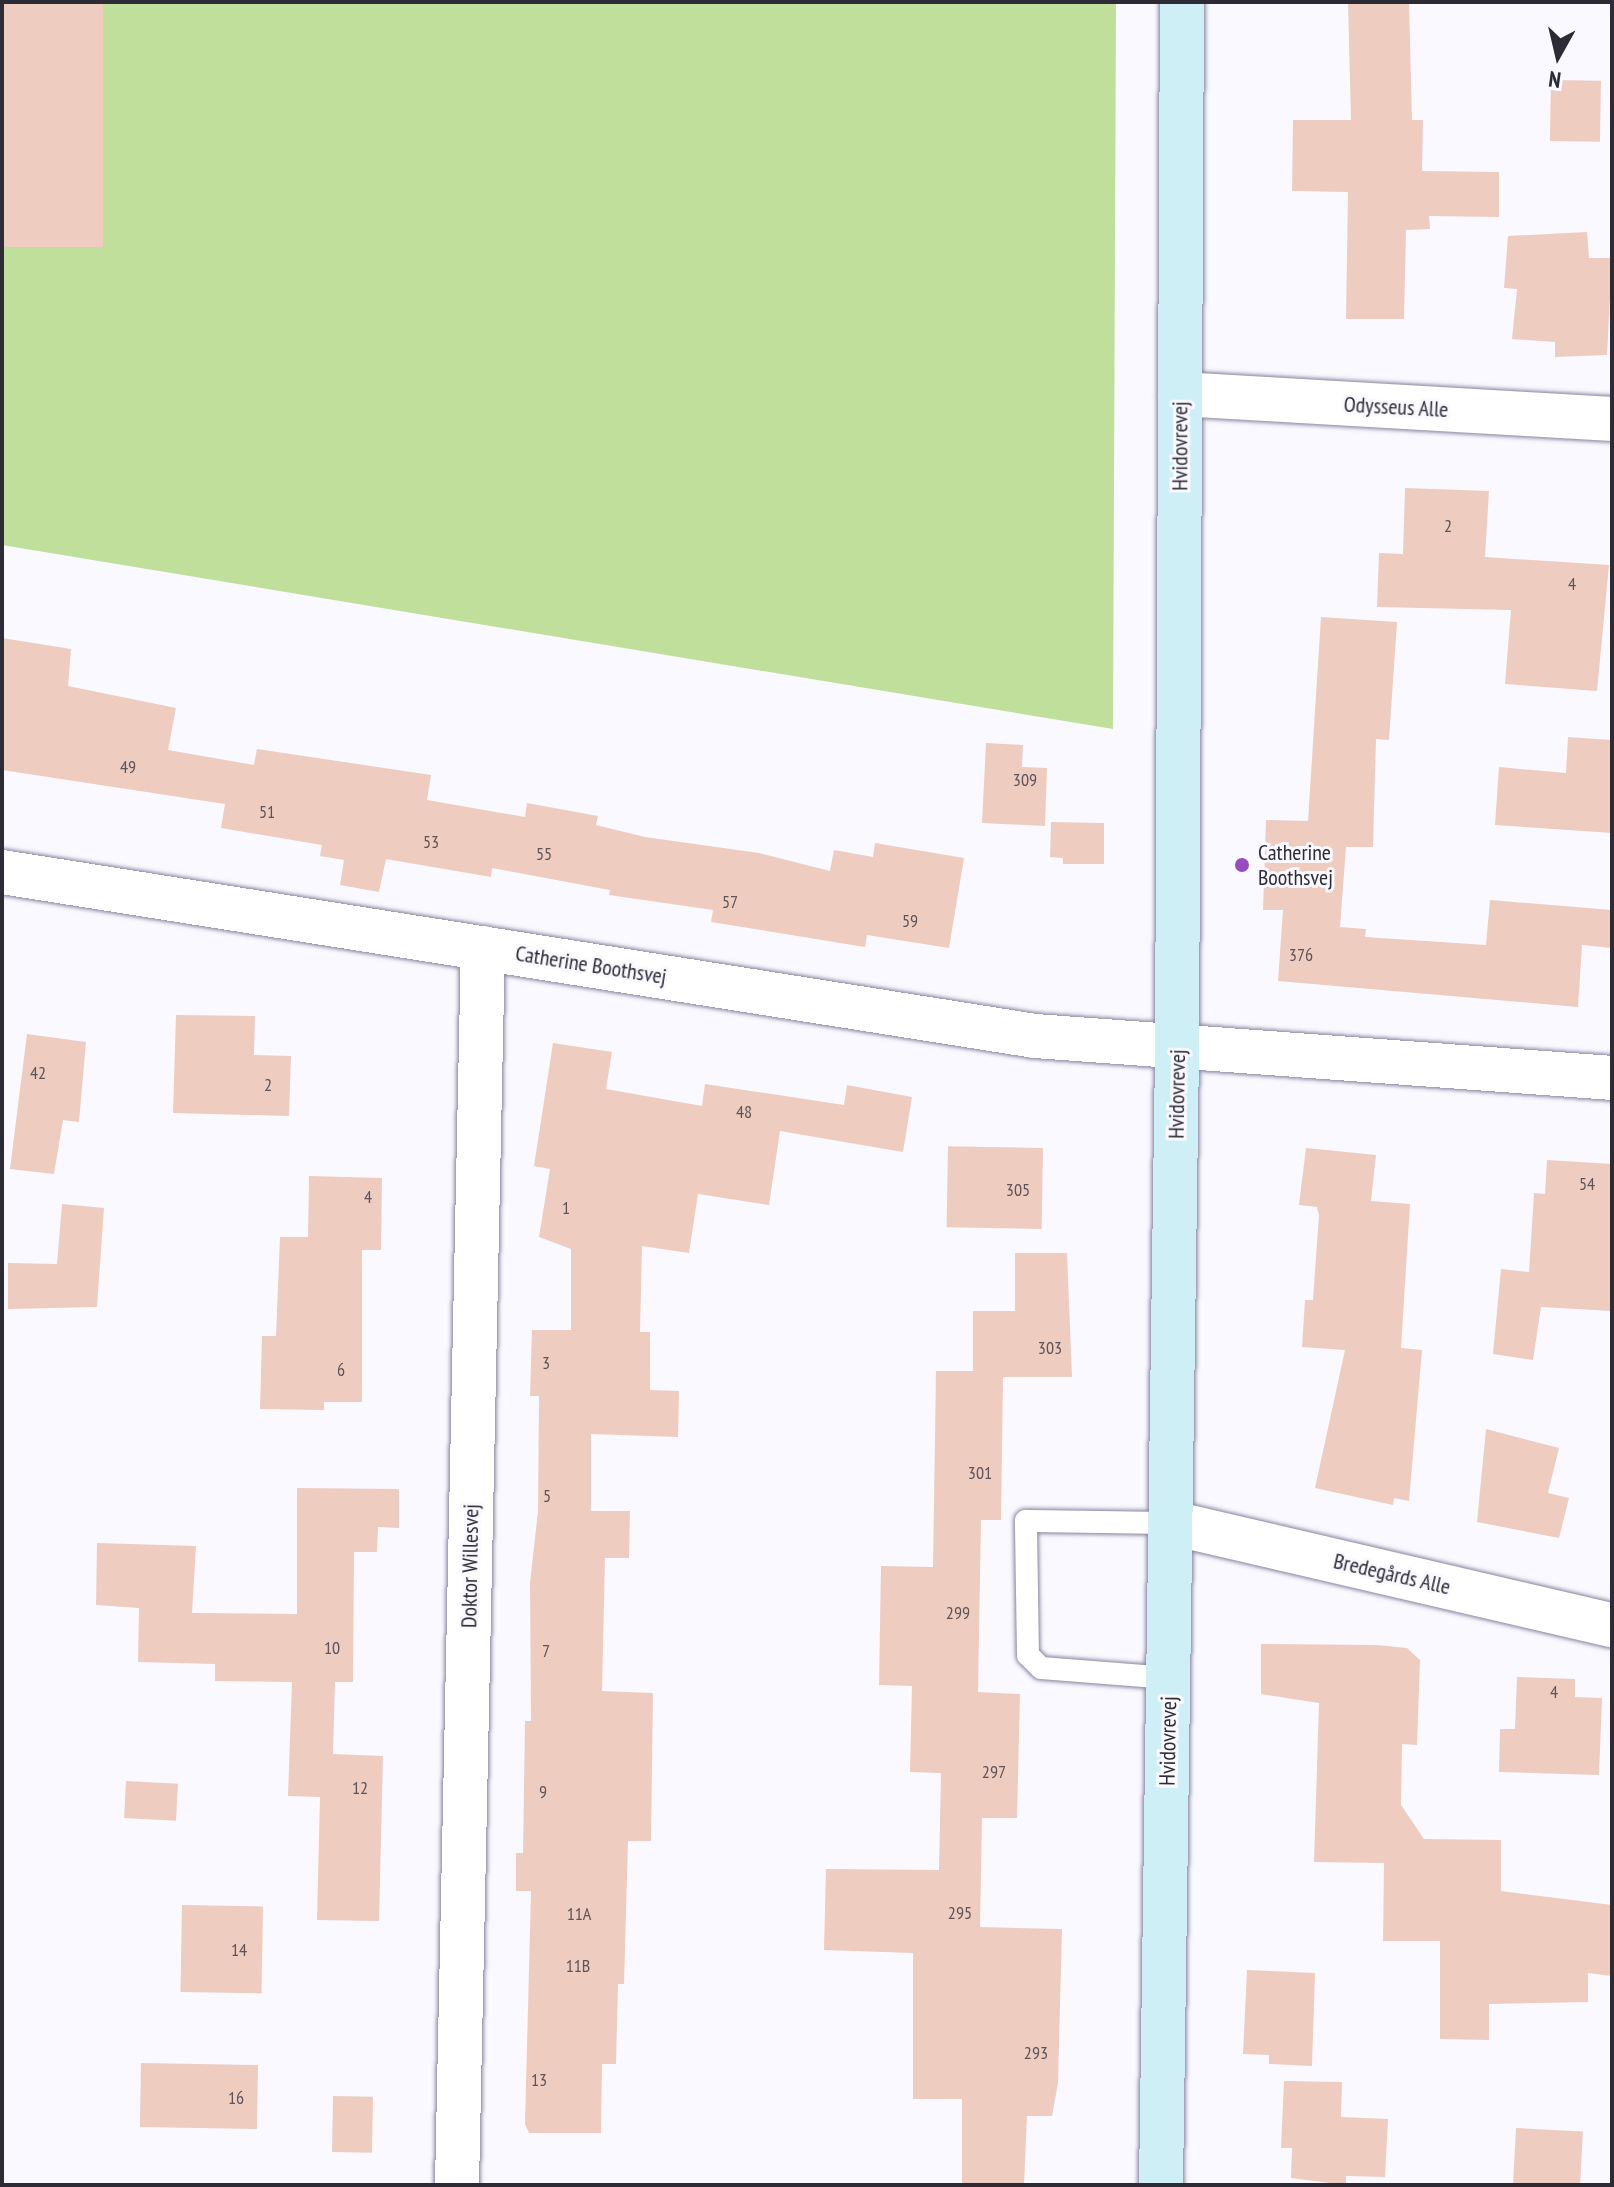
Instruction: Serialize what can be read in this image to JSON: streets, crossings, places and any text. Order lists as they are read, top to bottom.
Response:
{
  "streets": {
    "street": [
      "Odysseus Alle",
      "Hvidovrevej",
      "Catherine Boothsvej",
      "Doktor Willesvej",
      "Bredegårds Alle"
    ]
  },
  "crossings": [
    ["Odysseus Alle", "Hvidovrevej"],
    ["Hvidovrevej", "Catherine Boothsvej"],
    ["Hvidovrevej", "Bredegårds Alle"],
    ["Catherine Boothsvej", "Doktor Willesvej"]
  ],
  "places": ["Catherine Boothsvej"],
  "house_numbers": [
    "2",
    "4",
    "49",
    "309",
    "51",
    "53",
    "55",
    "57",
    "59",
    "376",
    "42",
    "2",
    "48",
    "54",
    "305",
    "4",
    "1",
    "303",
    "3",
    "6",
    "301",
    "5",
    "299",
    "10",
    "7",
    "4",
    "297",
    "12",
    "9",
    "295",
    "11A",
    "14",
    "11B",
    "293",
    "13",
    "16"
  ],
  "north": "bottom"
}
